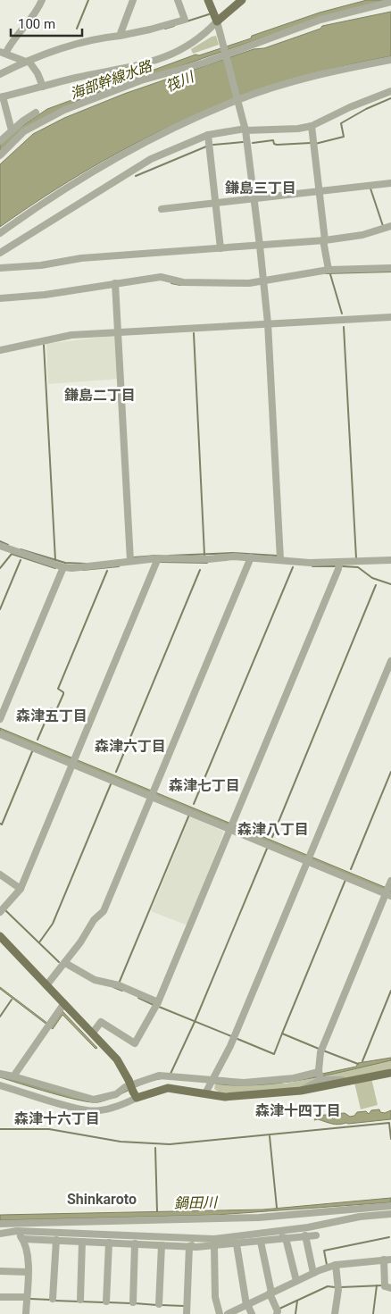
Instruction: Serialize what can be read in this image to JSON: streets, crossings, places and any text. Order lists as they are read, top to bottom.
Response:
{
  "districts": [
    "鎌島三丁目",
    "鎌島二丁目",
    "森津五丁目",
    "森津六丁目",
    "森津七丁目",
    "森津八丁目",
    "森津十四丁目",
    "森津十六丁目",
    "Shinkaroto"
  ],
  "water": ["海部幹線水路", "筏川", "鍋田川"],
  "scale_bar": "100 m"
}
